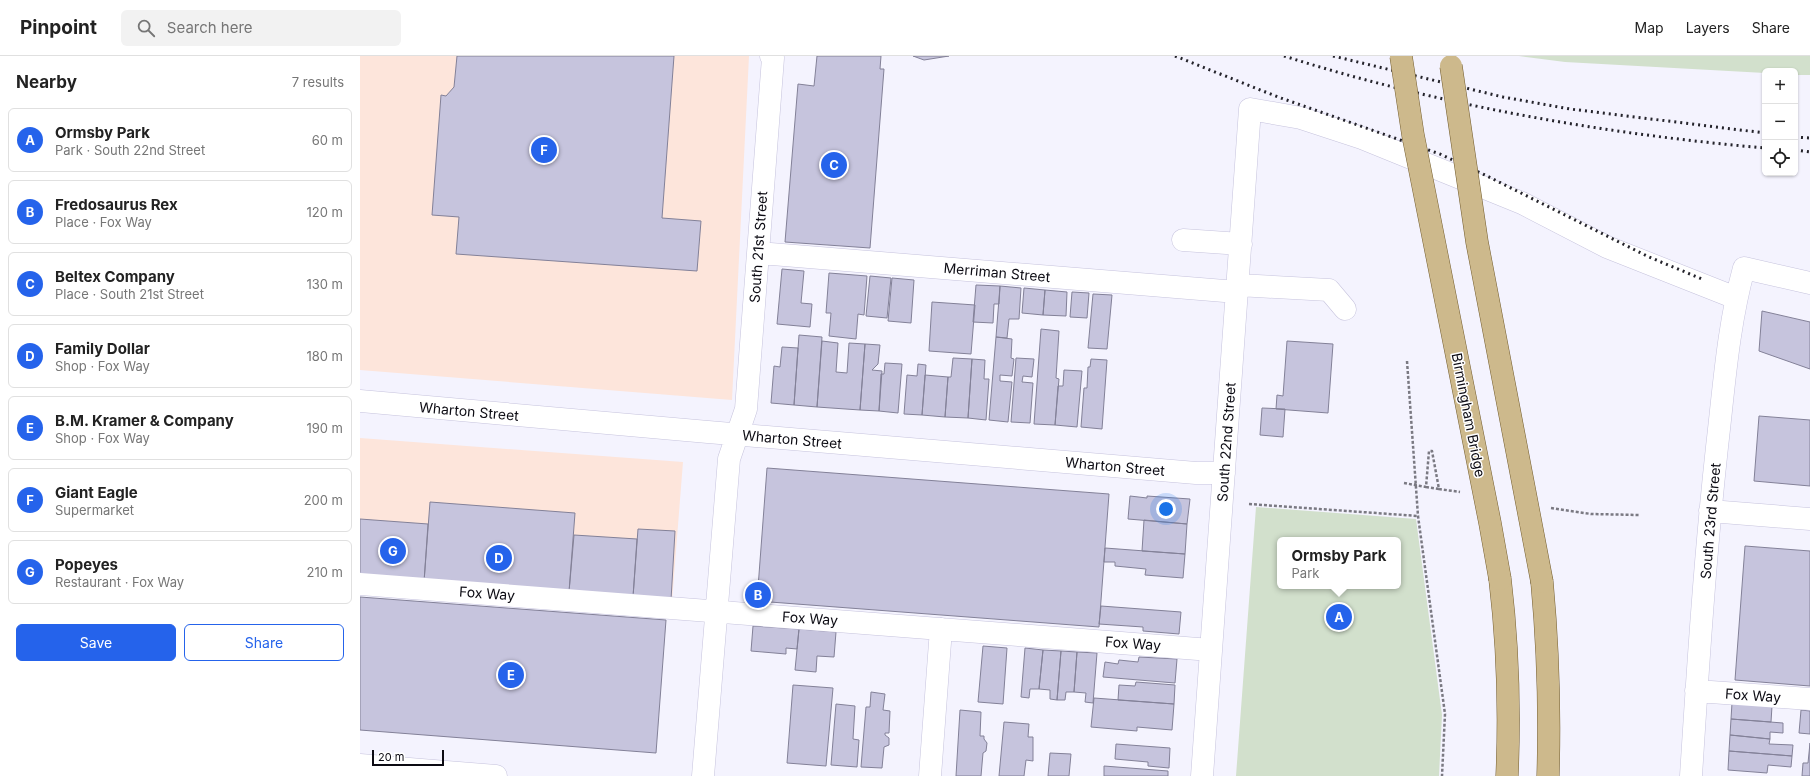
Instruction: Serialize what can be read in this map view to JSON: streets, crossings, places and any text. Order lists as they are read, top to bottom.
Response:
{
  "streets": {
    "main road": ["Birmingham Bridge"],
    "street": [
      "South 21st Street",
      "Merriman Street",
      "Wharton Street",
      "South 22nd Street",
      "South 23rd Street",
      "Fox Way"
    ]
  },
  "crossings": [
    ["South 21st Street", "Merriman Street"],
    ["South 21st Street", "Wharton Street"],
    ["South 21st Street", "Fox Way"],
    ["Merriman Street", "South 22nd Street"],
    ["Wharton Street", "South 22nd Street"],
    ["South 22nd Street", "South 23rd Street"],
    ["South 22nd Street", "Fox Way"],
    ["South 23rd Street", "Fox Way"]
  ],
  "scale_bar": "20 m",
  "page": {
    "header": "Pinpoint",
    "search": "Search here",
    "nav": ["Map", "Layers", "Share"],
    "heading": ["Nearby", "7 results"],
    "map_buttons": ["+", "−"],
    "list": [
      {
        "mark": "A",
        "name": "Ormsby Park",
        "note": "Park · South 22nd Street",
        "value": "60 m"
      },
      {
        "mark": "B",
        "name": "Fredosaurus Rex",
        "note": "Place · Fox Way",
        "value": "120 m"
      },
      {
        "mark": "C",
        "name": "Beltex Company",
        "note": "Place · South 21st Street",
        "value": "130 m"
      },
      {
        "mark": "D",
        "name": "Family Dollar",
        "note": "Shop · Fox Way",
        "value": "180 m"
      },
      {
        "mark": "E",
        "name": "B.M. Kramer & Company",
        "note": "Shop · Fox Way",
        "value": "190 m"
      },
      {
        "mark": "F",
        "name": "Giant Eagle",
        "note": "Supermarket",
        "value": "200 m"
      },
      {
        "mark": "G",
        "name": "Popeyes",
        "note": "Restaurant · Fox Way",
        "value": "210 m"
      }
    ],
    "pins": [
      "F",
      "C",
      "G",
      "D",
      "B",
      "A",
      "E"
    ],
    "popup": ["Ormsby Park", "Park"],
    "buttons": ["Save", "Share"],
    "scale": "20 m"
  }
}
